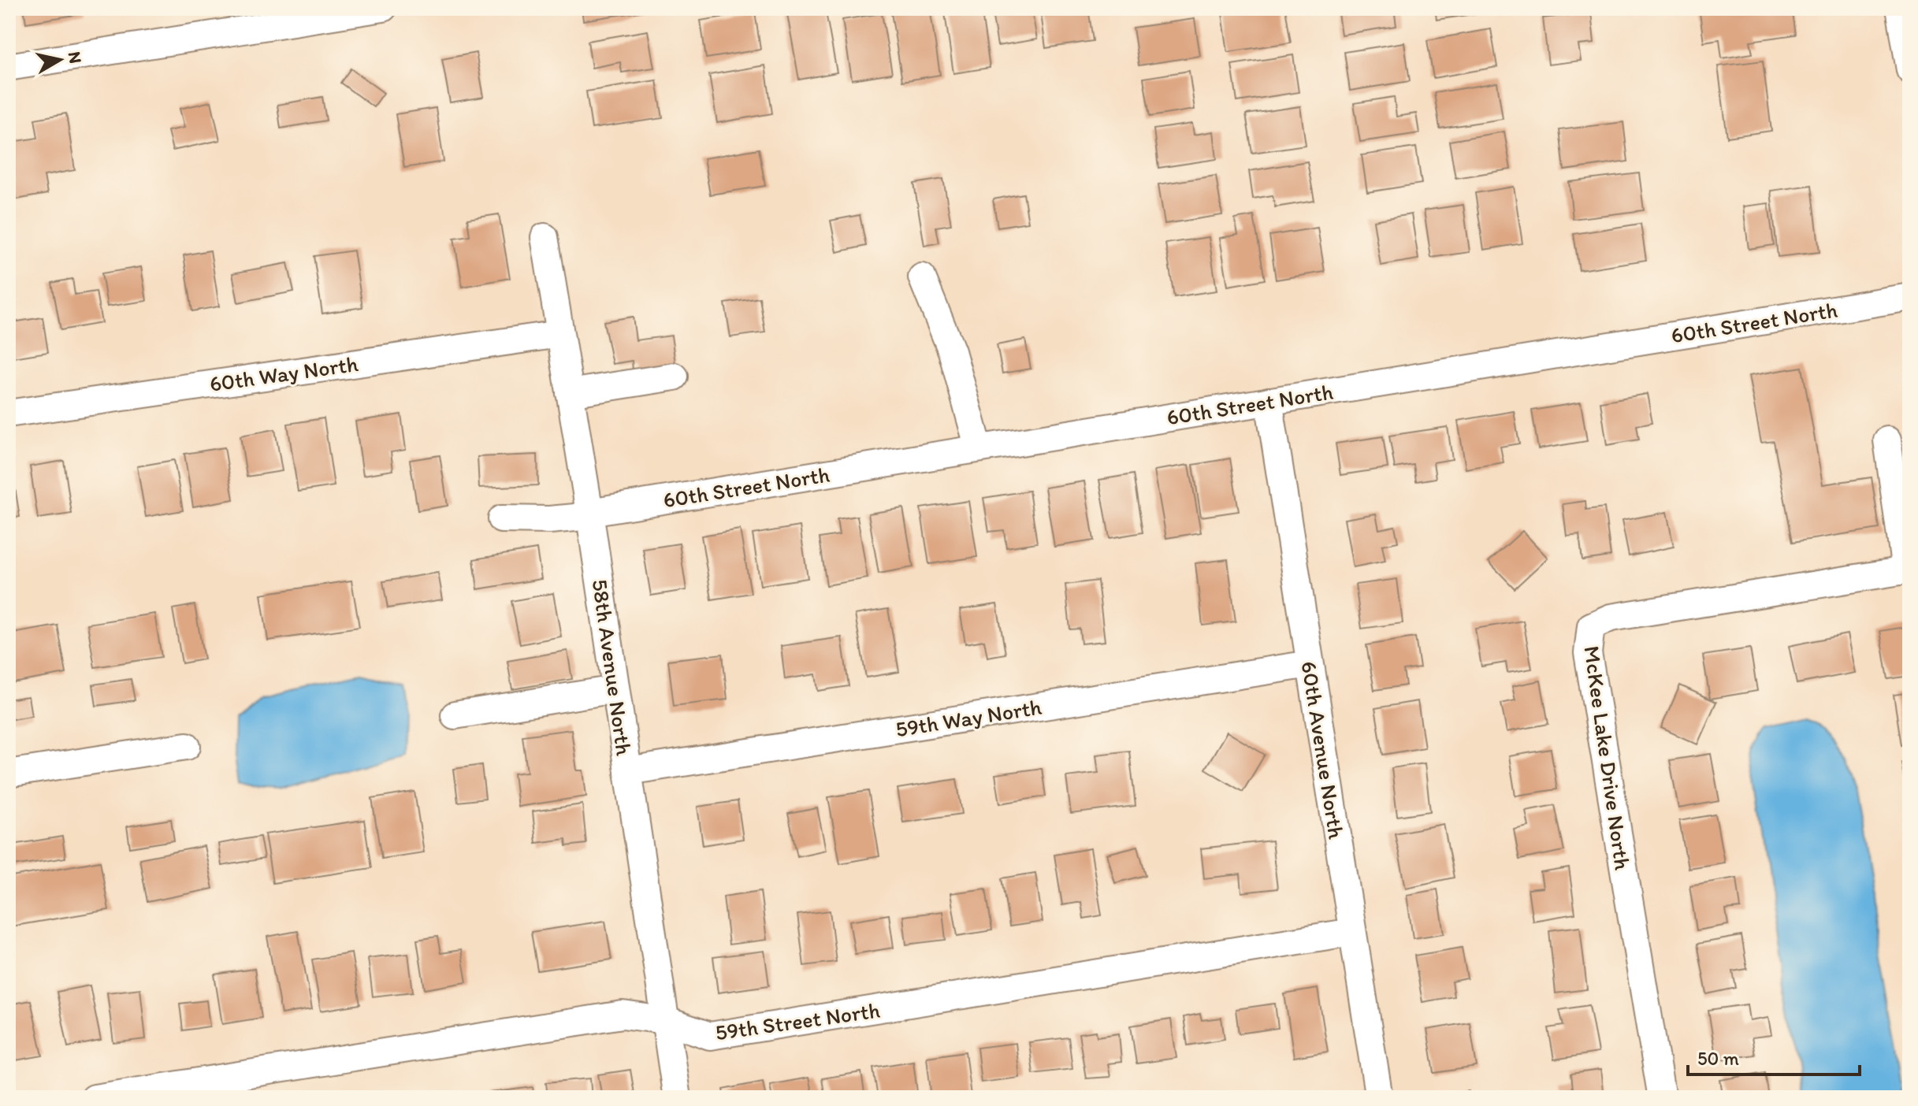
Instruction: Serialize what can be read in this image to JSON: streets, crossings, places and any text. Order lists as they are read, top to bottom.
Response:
{
  "streets": {
    "street": [
      "60th Street North",
      "60th Way North",
      "58th Avenue North",
      "59th Way North",
      "60th Avenue North",
      "McKee Lake Drive North",
      "59th Street North"
    ]
  },
  "crossings": [
    ["60th Street North", "58th Avenue North"],
    ["60th Street North", "60th Avenue North"],
    ["60th Way North", "58th Avenue North"],
    ["58th Avenue North", "59th Way North"],
    ["58th Avenue North", "59th Street North"],
    ["59th Way North", "60th Avenue North"],
    ["60th Avenue North", "59th Street North"]
  ],
  "scale_bar": "50 m",
  "north": "right"
}
